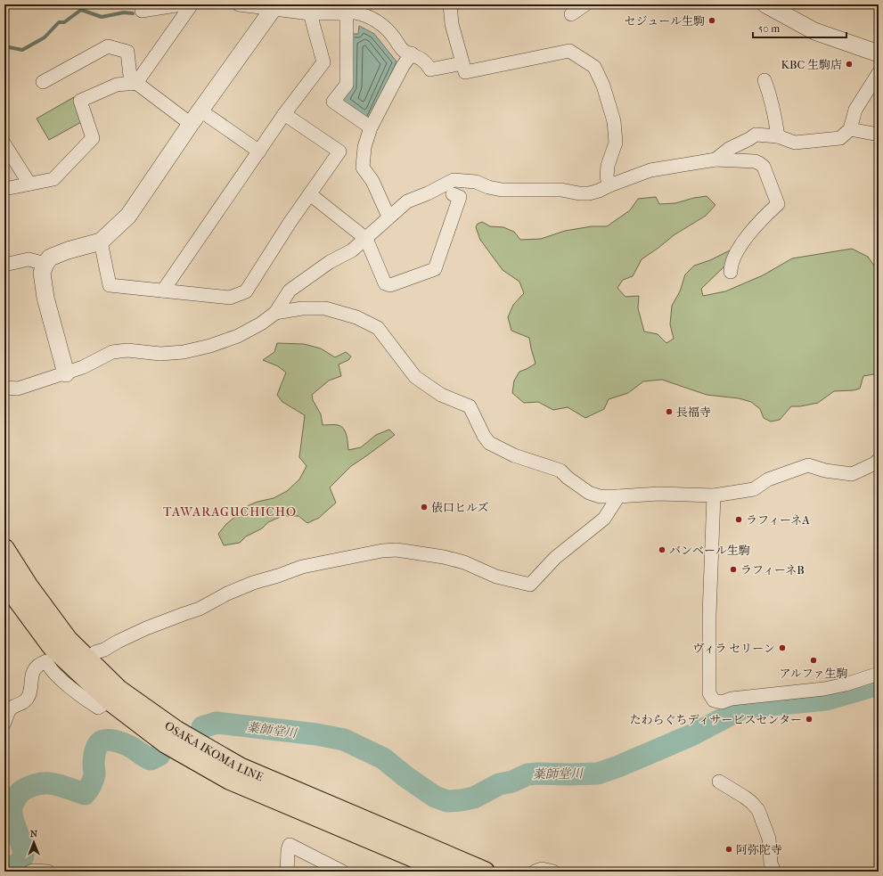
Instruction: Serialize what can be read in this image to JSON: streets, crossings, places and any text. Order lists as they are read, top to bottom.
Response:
{
  "streets": {
    "main road": ["OSAKA IKOMA LINE"]
  },
  "districts": ["TAWARAGUCHICHO"],
  "water": ["薬師堂川"],
  "places": [
    "セジュール生駒",
    "KBC 生駒店",
    "長福寺",
    "俵口ヒルズ",
    "ラフィーネA",
    "バンベール生駒",
    "ラフィーネB",
    "ヴィラ セリーン",
    "アルファ生駒",
    "たわらぐちディサービスセンター",
    "阿弥陀寺"
  ],
  "scale_bar": "50 m",
  "north": "top"
}
